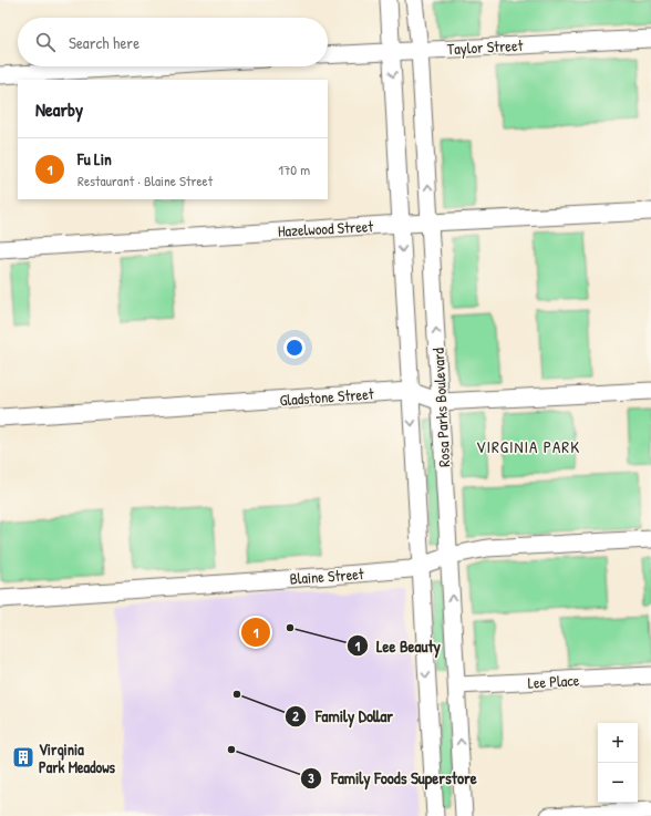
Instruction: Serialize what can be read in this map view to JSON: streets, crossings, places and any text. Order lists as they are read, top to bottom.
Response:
{
  "streets": {
    "street": [
      "Taylor Street",
      "Hazelwood Street",
      "Gladstone Street",
      "Rosa Parks Boulevard",
      "Blaine Street",
      "Lee Place"
    ]
  },
  "crossings": [
    ["Taylor Street", "Rosa Parks Boulevard"],
    ["Hazelwood Street", "Rosa Parks Boulevard"],
    ["Gladstone Street", "Rosa Parks Boulevard"],
    ["Rosa Parks Boulevard", "Blaine Street"],
    ["Rosa Parks Boulevard", "Lee Place"]
  ],
  "districts": ["VIRGINIA PARK"],
  "places": {
    "other": ["Lee Beauty", "Family Dollar", "Family Foods Superstore"],
    "building": ["Virginia Park Meadows"]
  },
  "page": {
    "search": "Search here",
    "heading": "Nearby",
    "list": [
      {
        "mark": "1",
        "name": "Fu Lin",
        "note": "Restaurant · Blaine Street",
        "value": "170 m"
      }
    ],
    "pins": "1",
    "map_buttons": ["+", "−"]
  }
}
